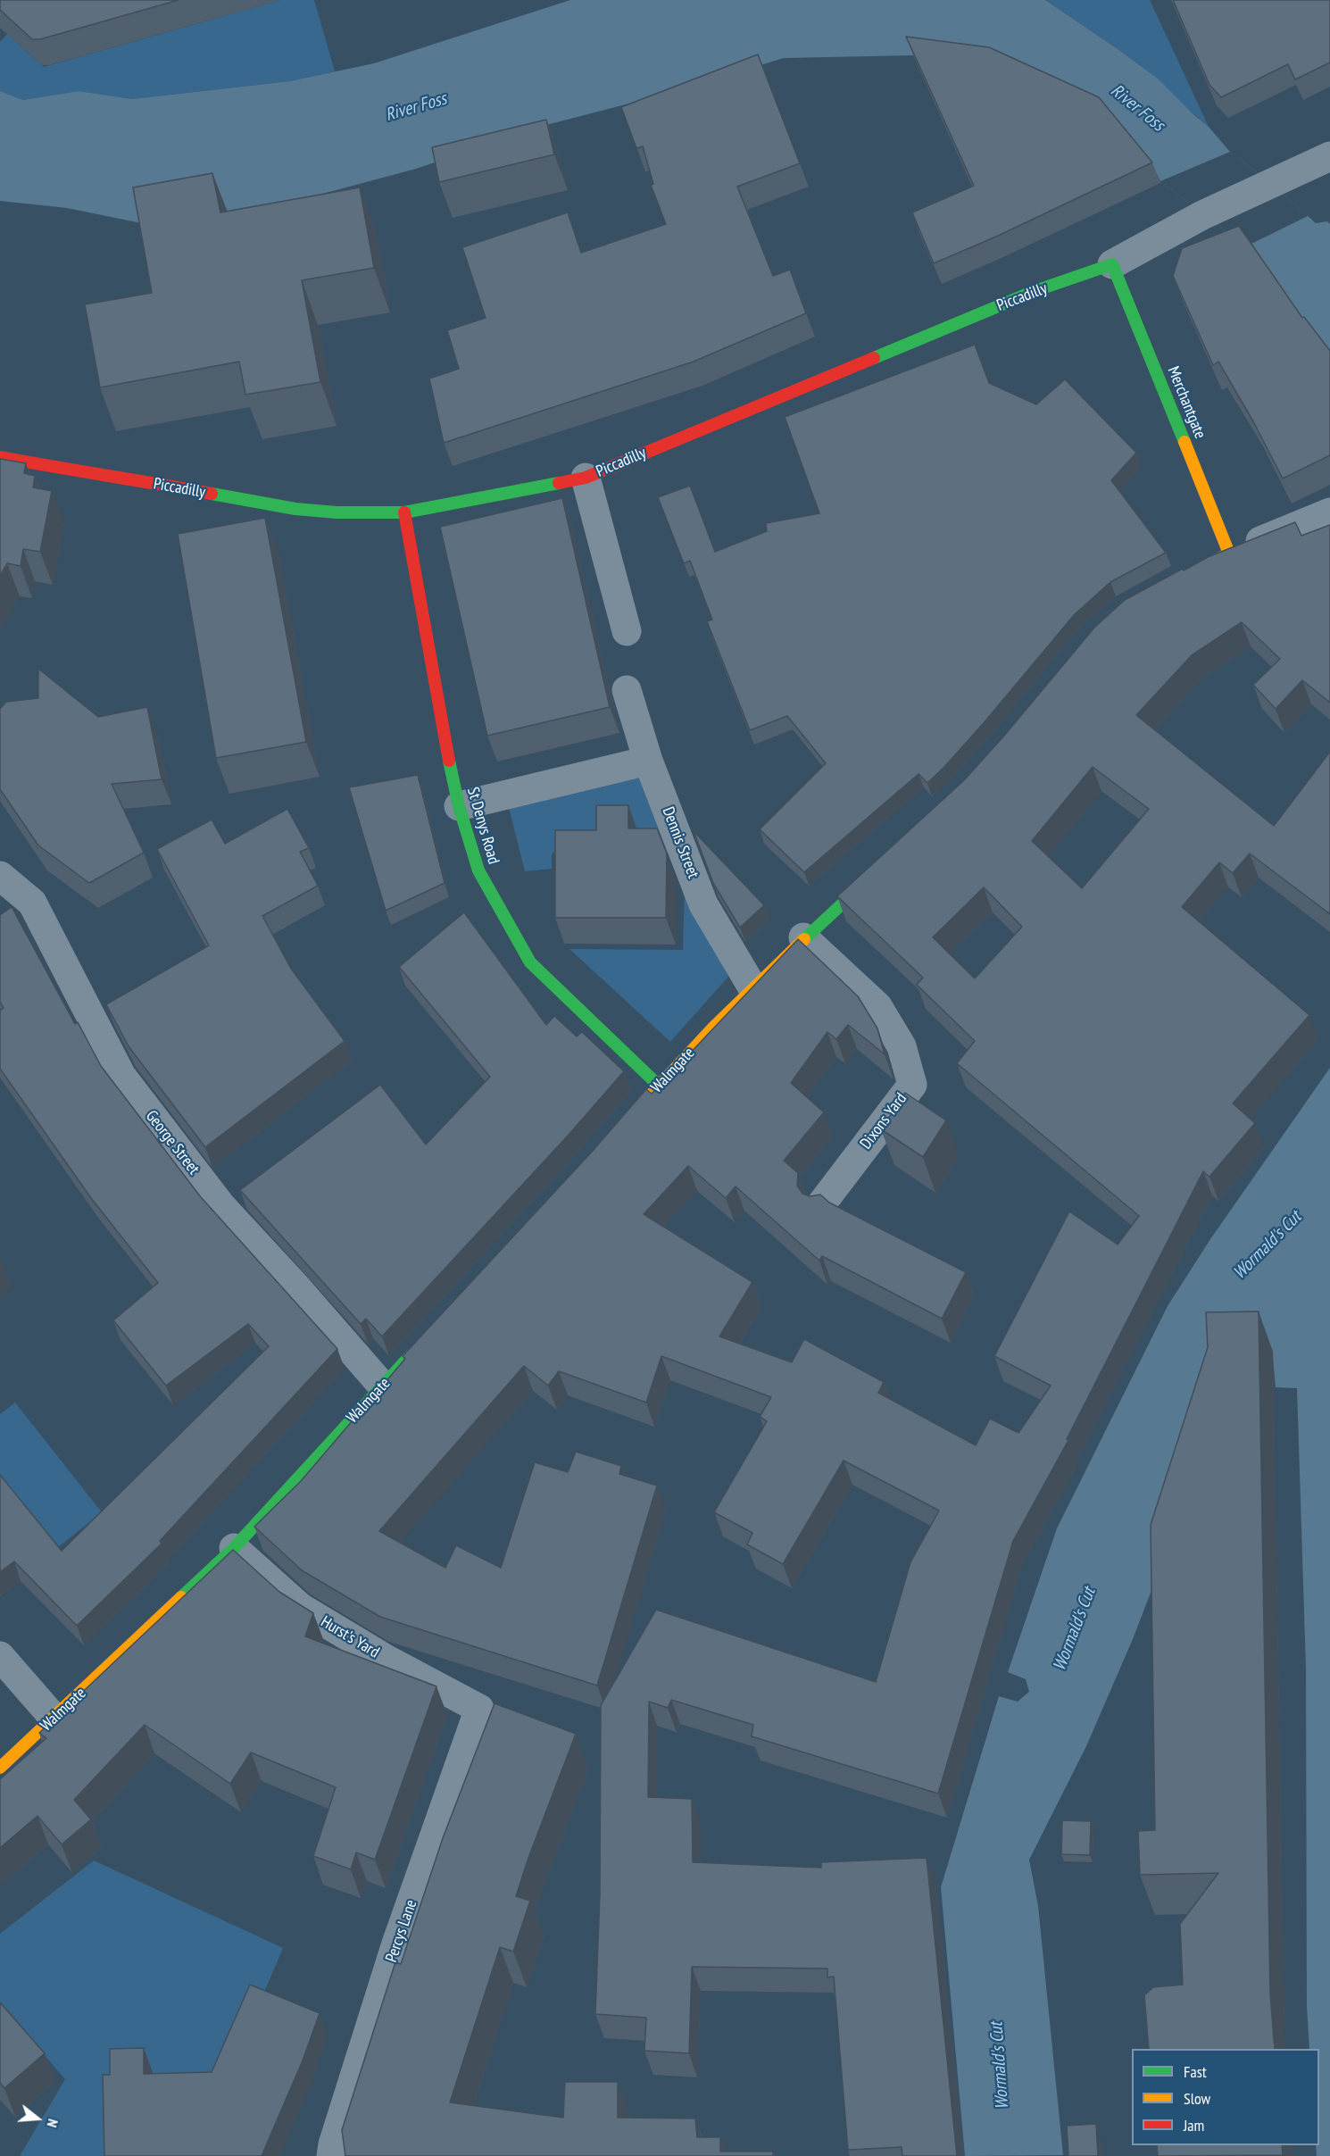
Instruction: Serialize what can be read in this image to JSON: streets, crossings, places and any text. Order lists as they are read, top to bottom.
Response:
{
  "streets": {
    "street": [
      "Piccadilly",
      "Merchantgate",
      "St Denys Road",
      "Dennis Street",
      "Walmgate",
      "Dixons Yard",
      "George Street",
      "Hurst's Yard",
      "Percys Lane"
    ]
  },
  "crossings": [
    ["Piccadilly", "Merchantgate"],
    ["Piccadilly", "St Denys Road"],
    ["St Denys Road", "Walmgate"],
    ["Dennis Street", "Walmgate"],
    ["Walmgate", "Dixons Yard"],
    ["Walmgate", "George Street"],
    ["Walmgate", "Hurst's Yard"],
    ["Hurst's Yard", "Percys Lane"]
  ],
  "water": ["River Foss", "Wormald's Cut"],
  "legend": ["Fast", "Slow", "Jam"],
  "north": "right"
}
